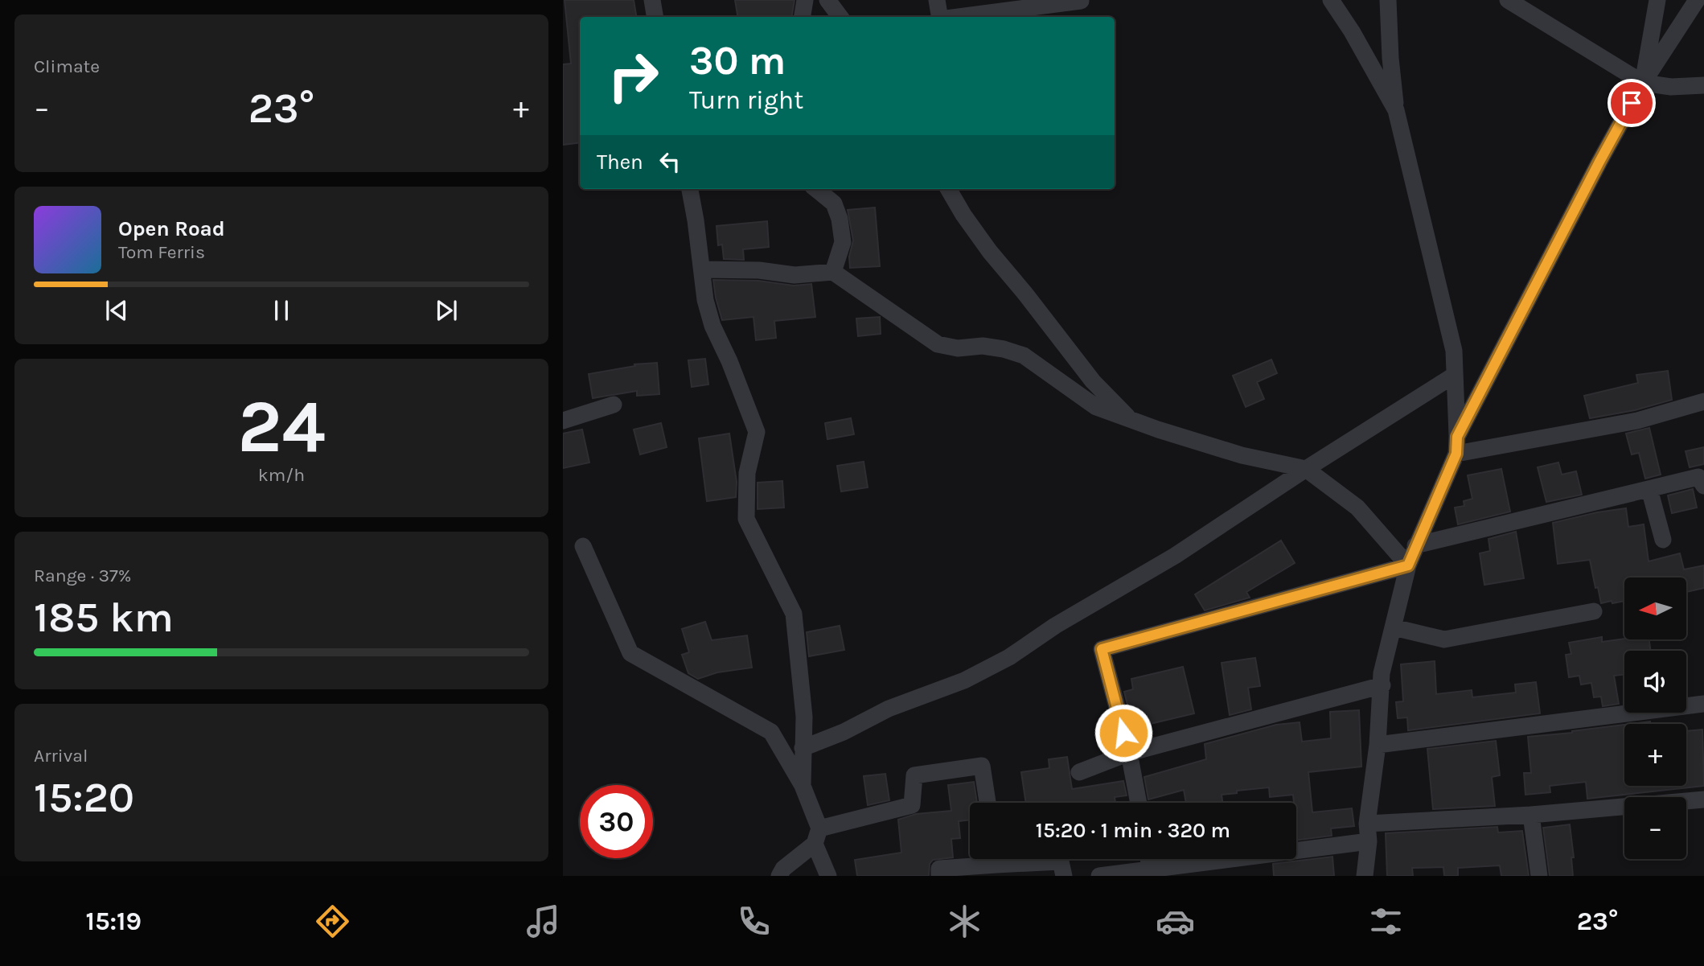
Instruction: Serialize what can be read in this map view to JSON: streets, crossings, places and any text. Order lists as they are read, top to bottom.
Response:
{
  "north": "left",
  "page": {
    "tile": [
      "Climate",
      ["24", "km/h"],
      ["Range · 37%", "185 km"],
      ["Arrival", "15:20"]
    ],
    "turn": ["30 m", "Turn right"],
    "heat": ["−", "23°", "+"],
    "then": "Then",
    "song": ["Open Road", "Tom Ferris"],
    "map_buttons": ["+", "−"],
    "limit": "30",
    "trip": "15:20 · 1 min · 320 m",
    "tabs": ["15:19", "23°"]
  }
}
